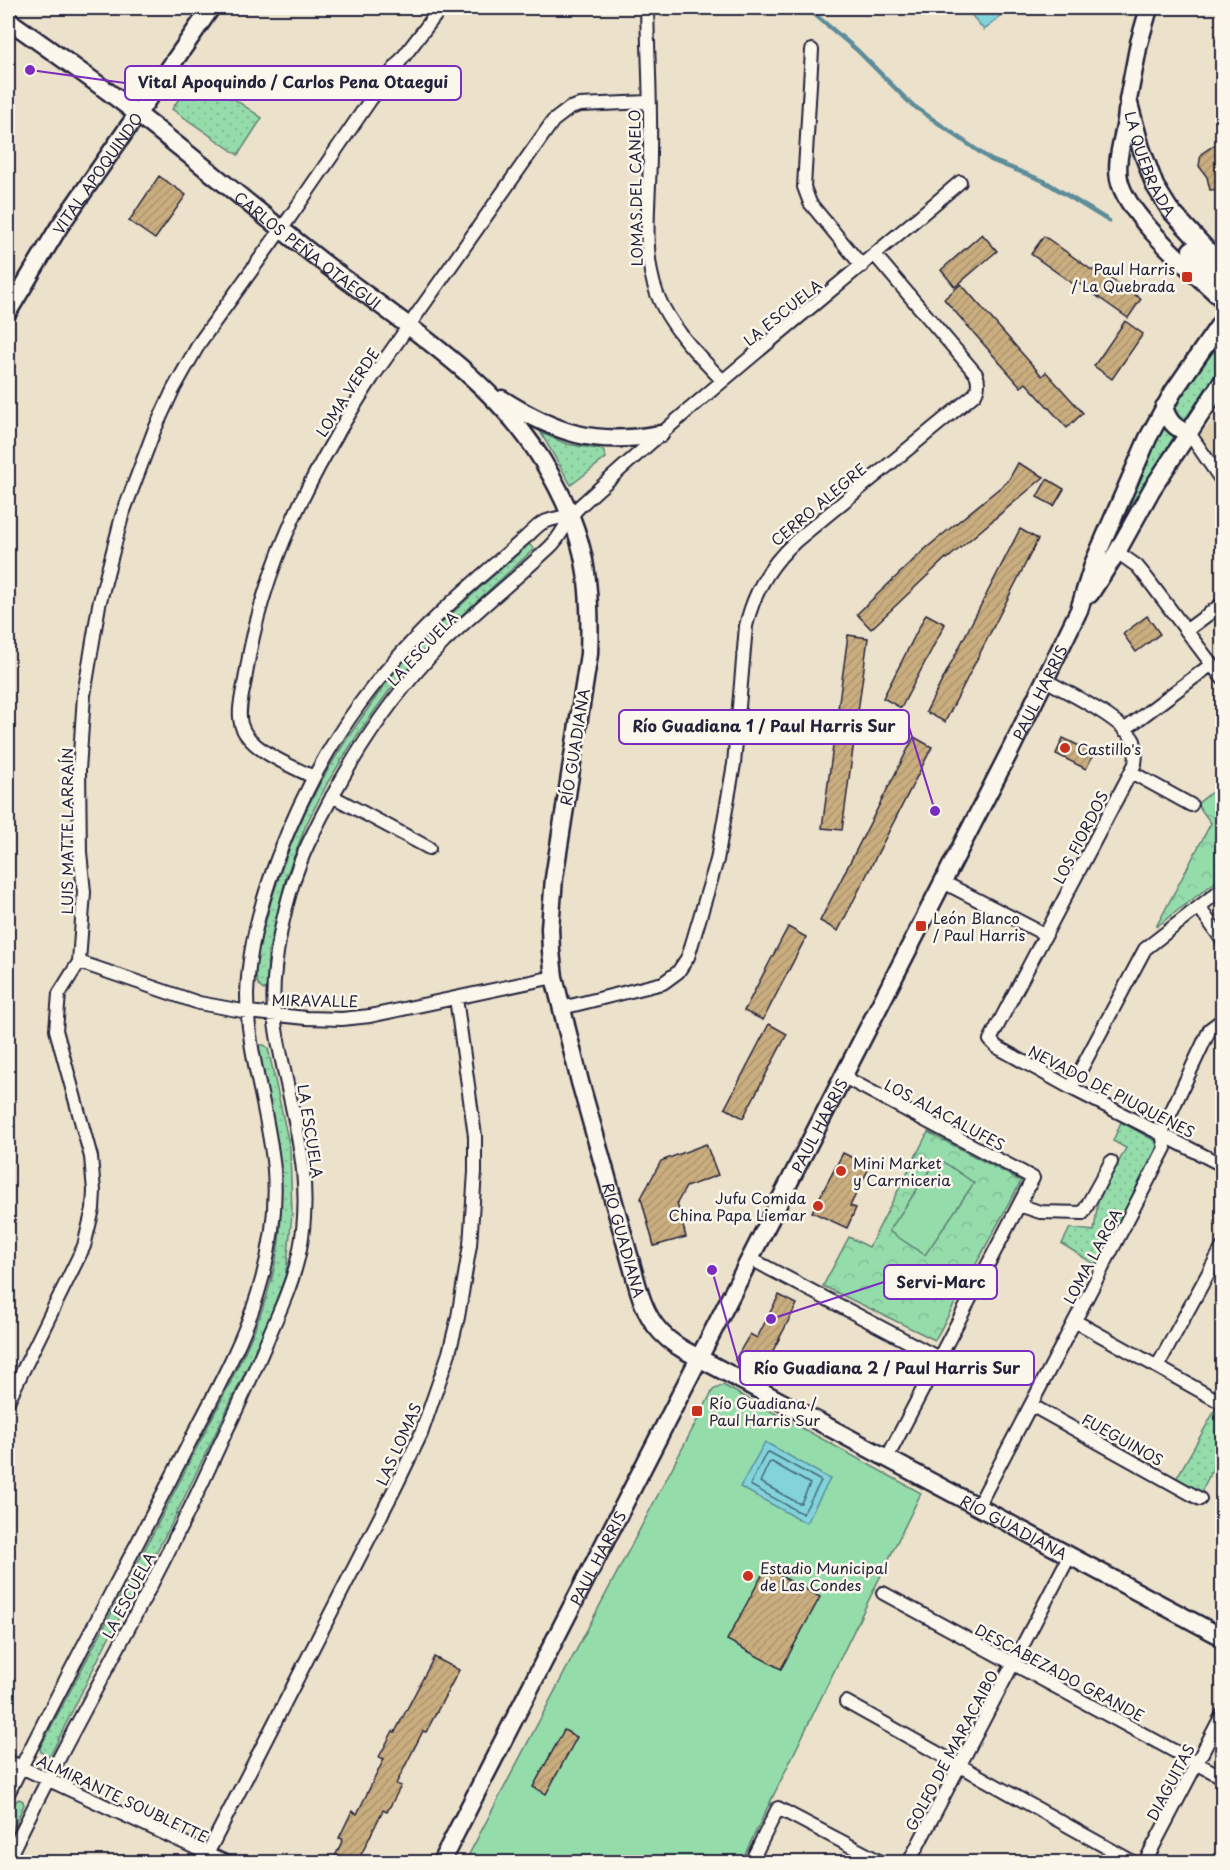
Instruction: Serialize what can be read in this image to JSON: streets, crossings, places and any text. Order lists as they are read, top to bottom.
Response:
{
  "streets": {
    "street": [
      "LA QUEBRADA",
      "VITAL APOQUINDO",
      "LOMAS DEL CANELO",
      "CARLOS PEÑA OTAEGUI",
      "LA ESCUELA",
      "LOMA VERDE",
      "CERRO ALEGRE",
      "PAUL HARRIS",
      "RÍO GUADIANA",
      "LUIS MATTE LARRAÍN",
      "LOS FIORDOS",
      "MIRAVALLE",
      "NEVADO DE PIUQUENES",
      "LOS ALACALUFES",
      "LOMA LARGA",
      "FUEGUINOS",
      "LAS LOMAS",
      "DESCABEZADO GRANDE",
      "GOLFO DE MARACAIBO",
      "DIAGUITAS",
      "ALMIRANTE SOUBLETTE"
    ]
  },
  "crossings": [
    ["VITAL APOQUINDO", "CARLOS PEÑA OTAEGUI"],
    ["LOMAS DEL CANELO", "LA ESCUELA"],
    ["LOMAS DEL CANELO", "LOMA VERDE"],
    ["CARLOS PEÑA OTAEGUI", "LA ESCUELA"],
    ["CARLOS PEÑA OTAEGUI", "LOMA VERDE"],
    ["CARLOS PEÑA OTAEGUI", "RÍO GUADIANA"],
    ["CARLOS PEÑA OTAEGUI", "LUIS MATTE LARRAÍN"],
    ["LA ESCUELA", "LOMA VERDE"],
    ["LA ESCUELA", "CERRO ALEGRE"],
    ["LA ESCUELA", "RÍO GUADIANA"],
    ["LA ESCUELA", "MIRAVALLE"],
    ["LA ESCUELA", "ALMIRANTE SOUBLETTE"],
    ["CERRO ALEGRE", "RÍO GUADIANA"],
    ["PAUL HARRIS", "RÍO GUADIANA"],
    ["PAUL HARRIS", "LOS FIORDOS"],
    ["PAUL HARRIS", "LOS ALACALUFES"],
    ["RÍO GUADIANA", "MIRAVALLE"],
    ["RÍO GUADIANA", "LOMA LARGA"],
    ["RÍO GUADIANA", "GOLFO DE MARACAIBO"],
    ["LUIS MATTE LARRAÍN", "MIRAVALLE"],
    ["LOS FIORDOS", "NEVADO DE PIUQUENES"],
    ["MIRAVALLE", "LAS LOMAS"],
    ["NEVADO DE PIUQUENES", "LOMA LARGA"],
    ["LOMA LARGA", "FUEGUINOS"],
    ["LAS LOMAS", "ALMIRANTE SOUBLETTE"],
    ["DESCABEZADO GRANDE", "GOLFO DE MARACAIBO"],
    ["DESCABEZADO GRANDE", "DIAGUITAS"]
  ],
  "places": {
    "other": [
      "Vital Apoquindo / Carlos Pena Otaegui",
      "Castillo's",
      "Río Guadiana 1 / Paul Harris Sur",
      "Mini Market y Carrniceria",
      "Jufu Comida China Papa Liemar",
      "Río Guadiana 2 / Paul Harris Sur",
      "Servi-Marc",
      "Estadio Municipal de Las Condes"
    ],
    "transit": ["Paul Harris / La Quebrada", "León Blanco / Paul Harris", "Río Guadiana / Paul Harris Sur"]
  }
}
